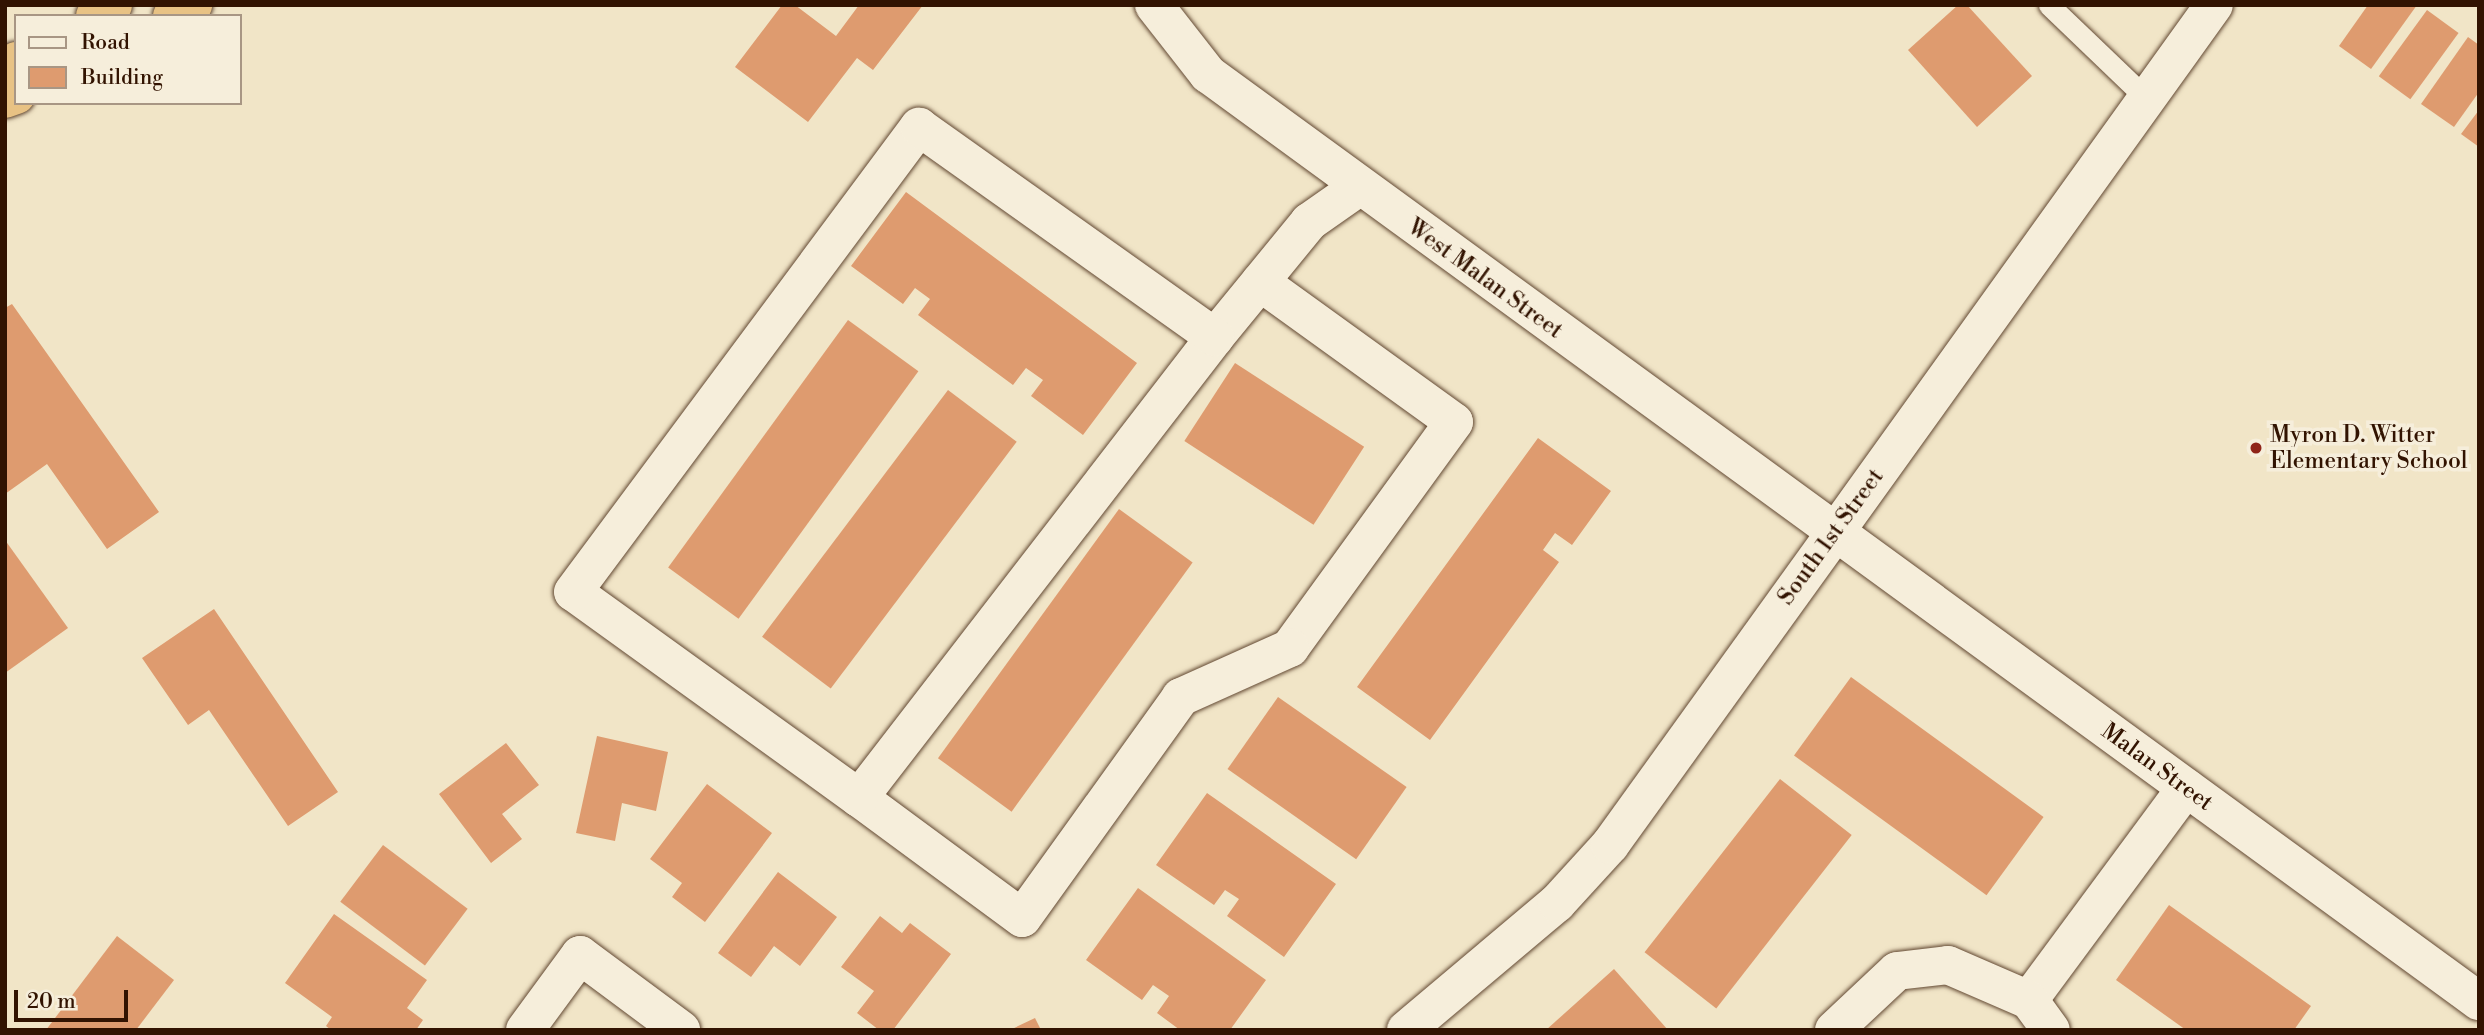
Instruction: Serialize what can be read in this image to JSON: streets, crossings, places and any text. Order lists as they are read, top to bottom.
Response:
{
  "streets": {
    "street": ["West Malan Street", "South 1st Street", "Malan Street"]
  },
  "crossings": [
    ["West Malan Street", "South 1st Street"],
    ["West Malan Street", "Malan Street"],
    ["South 1st Street", "Malan Street"]
  ],
  "places": ["Myron D. Witter Elementary School"],
  "legend": ["Road", "Building"],
  "scale_bar": "20 m"
}
